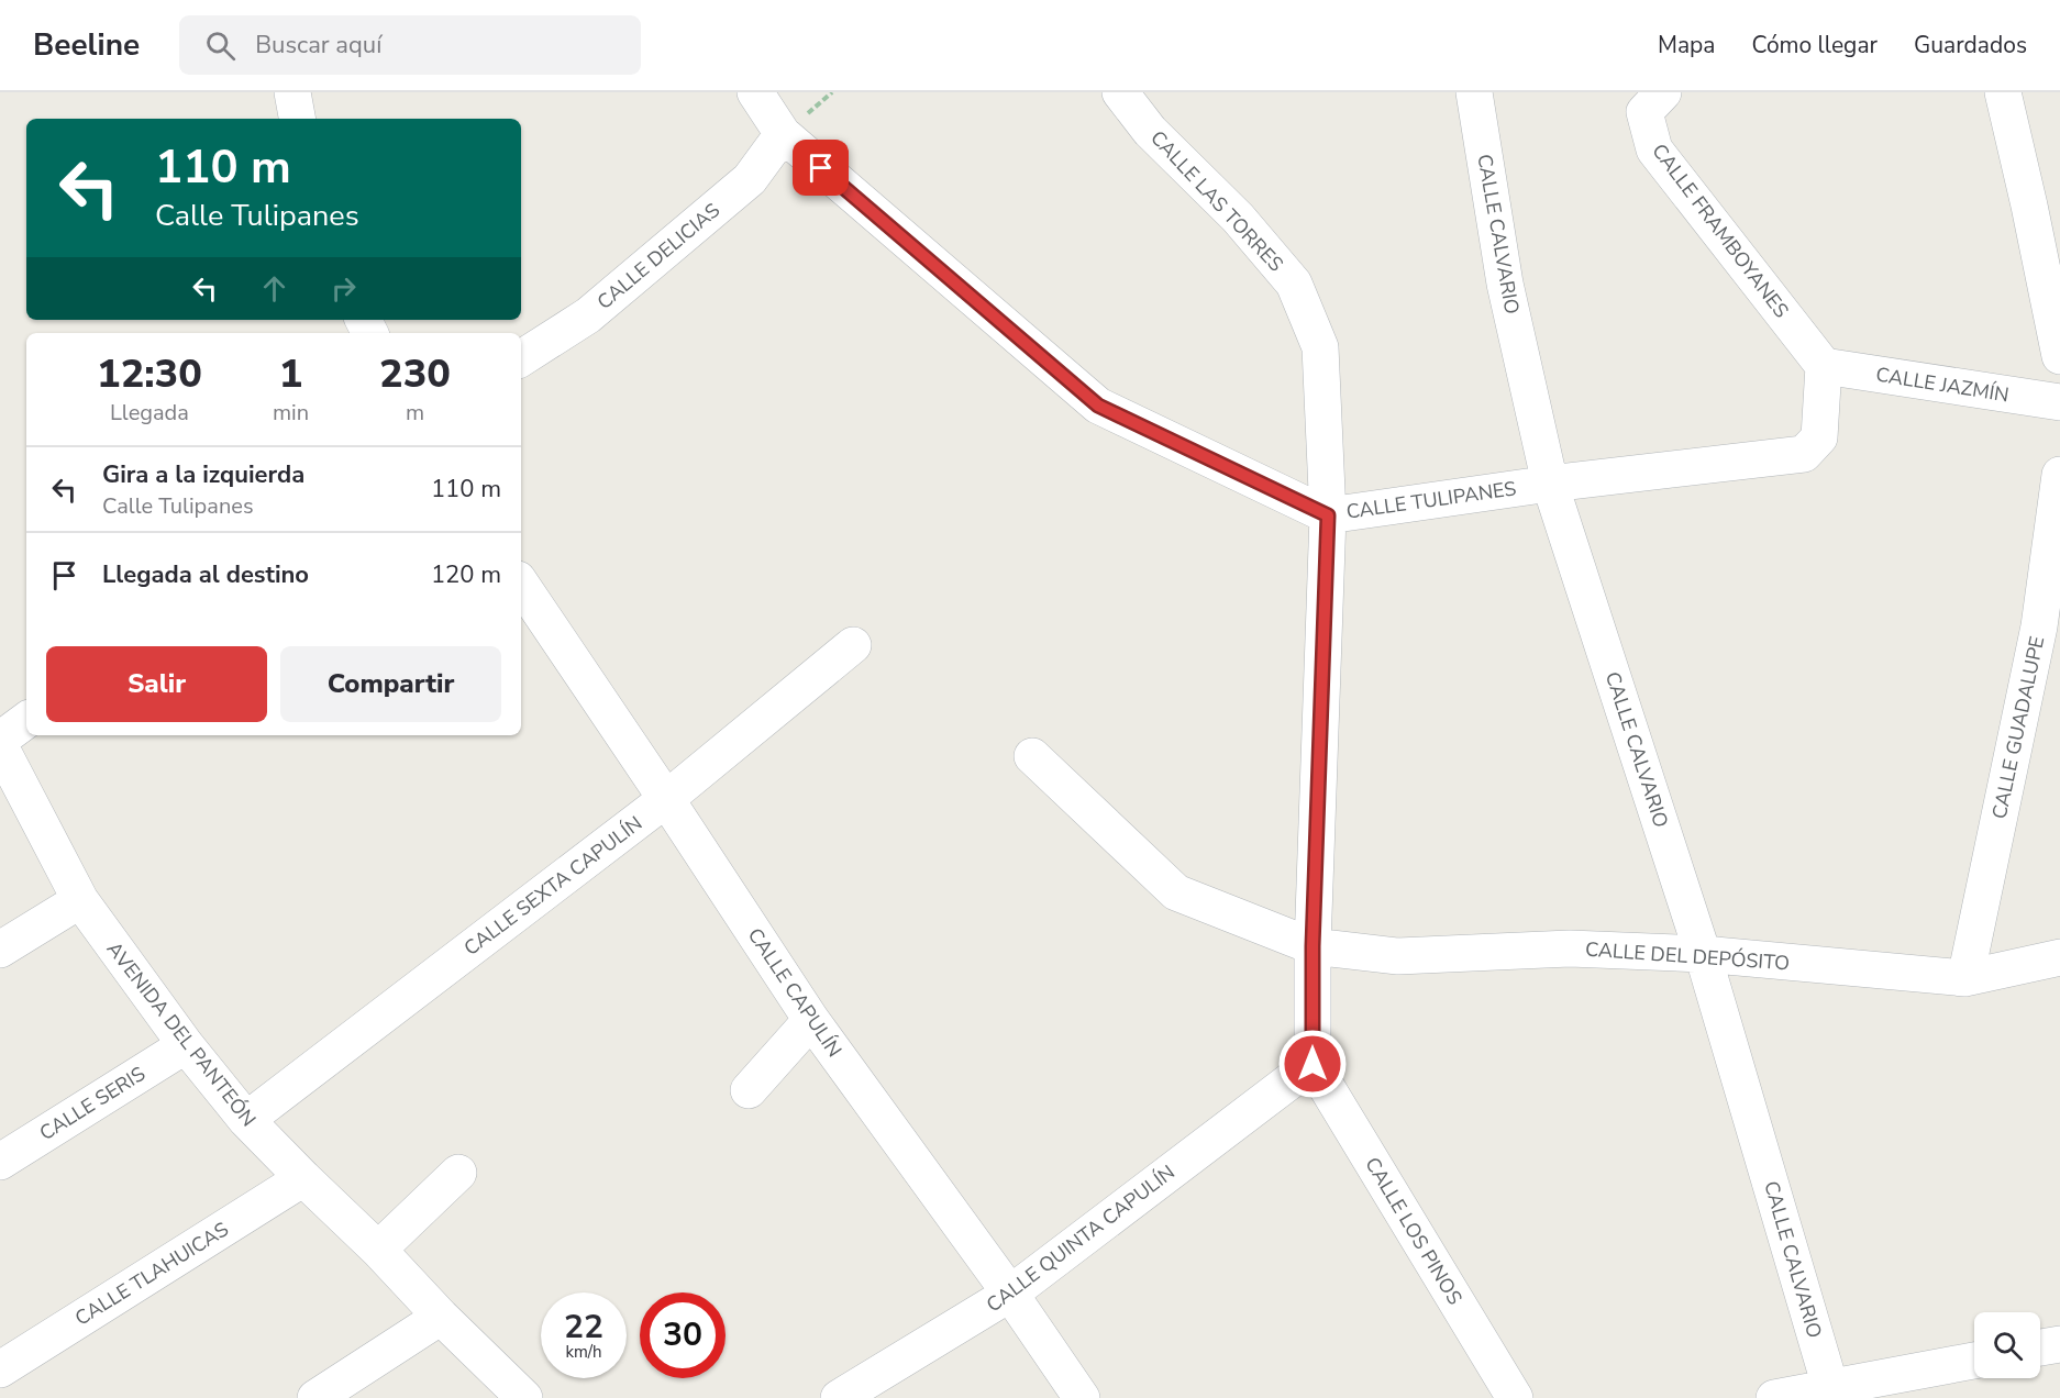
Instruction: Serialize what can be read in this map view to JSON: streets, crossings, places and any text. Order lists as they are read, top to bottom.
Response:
{
  "streets": {
    "street": [
      "CALLE LAS TORRES",
      "CALLE FRAMBOYANES",
      "CALLE CALVARIO",
      "CALLE DELICIAS",
      "CALLE JAZMÍN",
      "CALLE TULIPANES",
      "CALLE GUADALUPE",
      "CALLE SEXTA CAPULÍN",
      "CALLE DEL DEPÓSITO",
      "CALLE CAPULÍN",
      "AVENIDA DEL PANTEÓN",
      "CALLE SERIS",
      "CALLE LOS PINOS",
      "CALLE QUINTA CAPULÍN",
      "CALLE TLAHUICAS"
    ]
  },
  "crossings": [
    ["CALLE LAS TORRES", "CALLE TULIPANES"],
    ["CALLE LAS TORRES", "CALLE DEL DEPÓSITO"],
    ["CALLE LAS TORRES", "CALLE LOS PINOS"],
    ["CALLE LAS TORRES", "CALLE QUINTA CAPULÍN"],
    ["CALLE FRAMBOYANES", "CALLE JAZMÍN"],
    ["CALLE FRAMBOYANES", "CALLE TULIPANES"],
    ["CALLE CALVARIO", "CALLE TULIPANES"],
    ["CALLE CALVARIO", "CALLE DEL DEPÓSITO"],
    ["CALLE DELICIAS", "CALLE TULIPANES"],
    ["CALLE JAZMÍN", "CALLE TULIPANES"],
    ["CALLE GUADALUPE", "CALLE DEL DEPÓSITO"],
    ["CALLE SEXTA CAPULÍN", "CALLE CAPULÍN"],
    ["CALLE SEXTA CAPULÍN", "AVENIDA DEL PANTEÓN"],
    ["CALLE CAPULÍN", "CALLE QUINTA CAPULÍN"],
    ["AVENIDA DEL PANTEÓN", "CALLE SERIS"],
    ["AVENIDA DEL PANTEÓN", "CALLE TLAHUICAS"],
    ["CALLE LOS PINOS", "CALLE QUINTA CAPULÍN"]
  ],
  "page": {
    "header": "Beeline",
    "search": "Buscar aquí",
    "nav": ["Mapa", "Cómo llegar", "Guardados"],
    "turn": ["110 m", "Calle Tulipanes"],
    "eta": [
      "12:30",
      "Llegada",
      "1",
      "min",
      "230",
      "m"
    ],
    "list": [
      {
        "name": "Gira a la izquierda",
        "note": "Calle Tulipanes",
        "value": "110 m"
      },
      {
        "name": "Llegada al destino",
        "value": "120 m"
      }
    ],
    "buttons": ["Salir", "Compartir"],
    "speed": "22 km/h",
    "limit": "30"
  }
}
